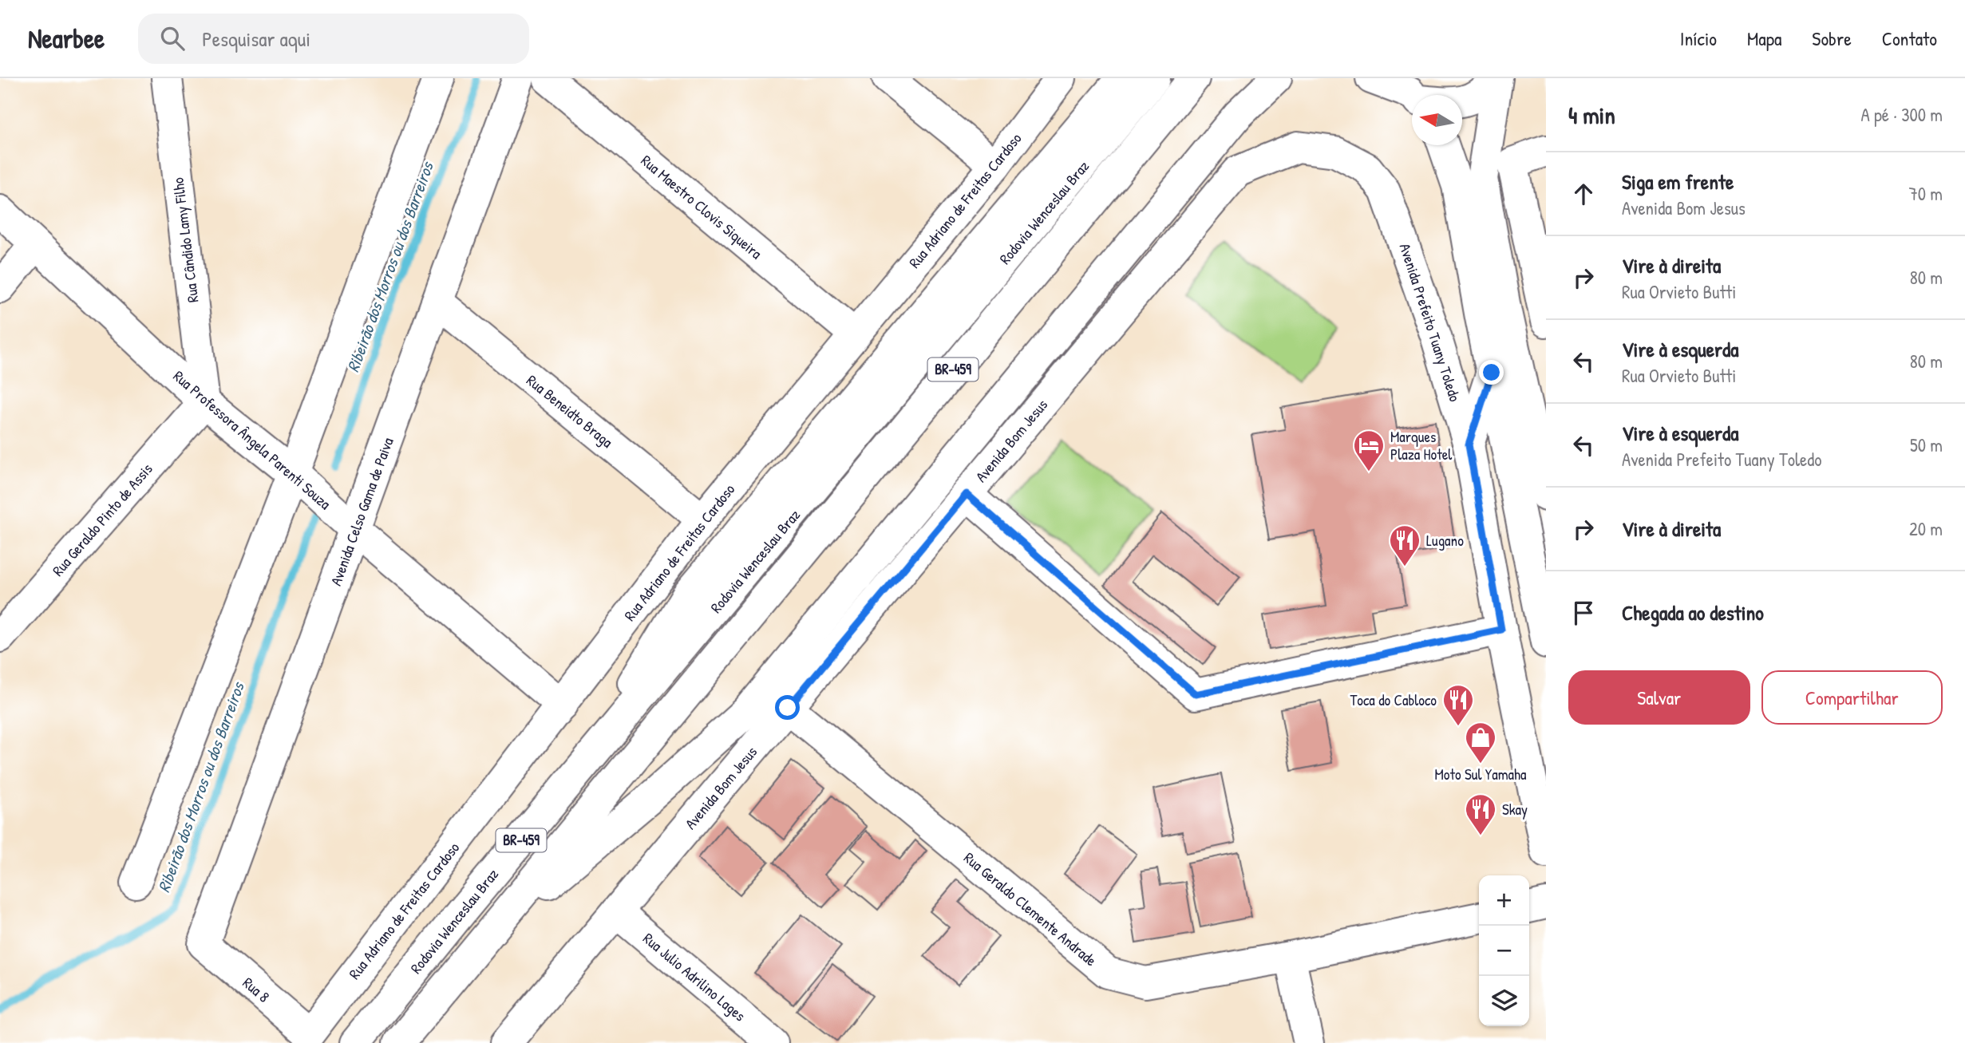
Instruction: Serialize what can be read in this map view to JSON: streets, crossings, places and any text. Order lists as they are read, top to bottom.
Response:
{
  "streets": {
    "street": [
      "Rua Adriano de Freitas Cardoso",
      "Rua Maestro Clovis Siqueira",
      "Rodovia Wenceslau Braz",
      "Rua Cândido Lamy Filho",
      "Avenida Prefeito Tuany Toledo",
      "BR-459",
      "Rua Beneidto Braga",
      "Rua Professora Ângela Parenti Souza",
      "Avenida Bom Jesus",
      "Avenida Celso Gama de Paiva",
      "Rua Geraldo Pinto de Assis",
      "Rua Geraldo Clemente Andrade",
      "Rua Julio Adrilino Lages",
      "Rua 8"
    ]
  },
  "crossings": [
    ["Rua Adriano de Freitas Cardoso", "Rua Maestro Clovis Siqueira"],
    ["Rua Adriano de Freitas Cardoso", "Rua Beneidto Braga"],
    ["Rua Adriano de Freitas Cardoso", "Rua Professora Ângela Parenti Souza"],
    ["Rua Adriano de Freitas Cardoso", "Rua 8"],
    ["Rua Cândido Lamy Filho", "Rua Professora Ângela Parenti Souza"],
    ["Rua Cândido Lamy Filho", "Rua Geraldo Pinto de Assis"],
    ["Avenida Prefeito Tuany Toledo", "Avenida Bom Jesus"],
    ["Rua Beneidto Braga", "Avenida Celso Gama de Paiva"],
    ["Rua Professora Ângela Parenti Souza", "Avenida Celso Gama de Paiva"],
    ["Rua Professora Ângela Parenti Souza", "Rua Geraldo Pinto de Assis"],
    ["Avenida Bom Jesus", "Rua Geraldo Clemente Andrade"],
    ["Avenida Bom Jesus", "Rua Julio Adrilino Lages"],
    ["Avenida Celso Gama de Paiva", "Rua 8"]
  ],
  "water": ["Ribeirão dos Morros ou dos Barreiros"],
  "places": {
    "hotel": ["Marques Plaza Hotel"],
    "restaurant": ["Lugano", "Toca do Cabloco", "Skay"],
    "shop": ["Moto Sul Yamaha"]
  },
  "north": "left",
  "page": {
    "header": "Nearbee",
    "search": "Pesquisar aqui",
    "nav": [
      "Início",
      "Mapa",
      "Sobre",
      "Contato"
    ],
    "heading": ["4 min", "A pé · 300 m"],
    "list": [
      ["Siga em frente", "Avenida Bom Jesus", "70 m"],
      ["Vire à direita", "Rua Orvieto Butti", "80 m"],
      ["Vire à esquerda", "Rua Orvieto Butti", "80 m"],
      ["Vire à esquerda", "Avenida Prefeito Tuany Toledo", "50 m"],
      ["Vire à direita", "20 m"],
      "Chegada ao destino"
    ],
    "buttons": ["Salvar", "Compartilhar"],
    "map_buttons": ["+", "−"]
  }
}
